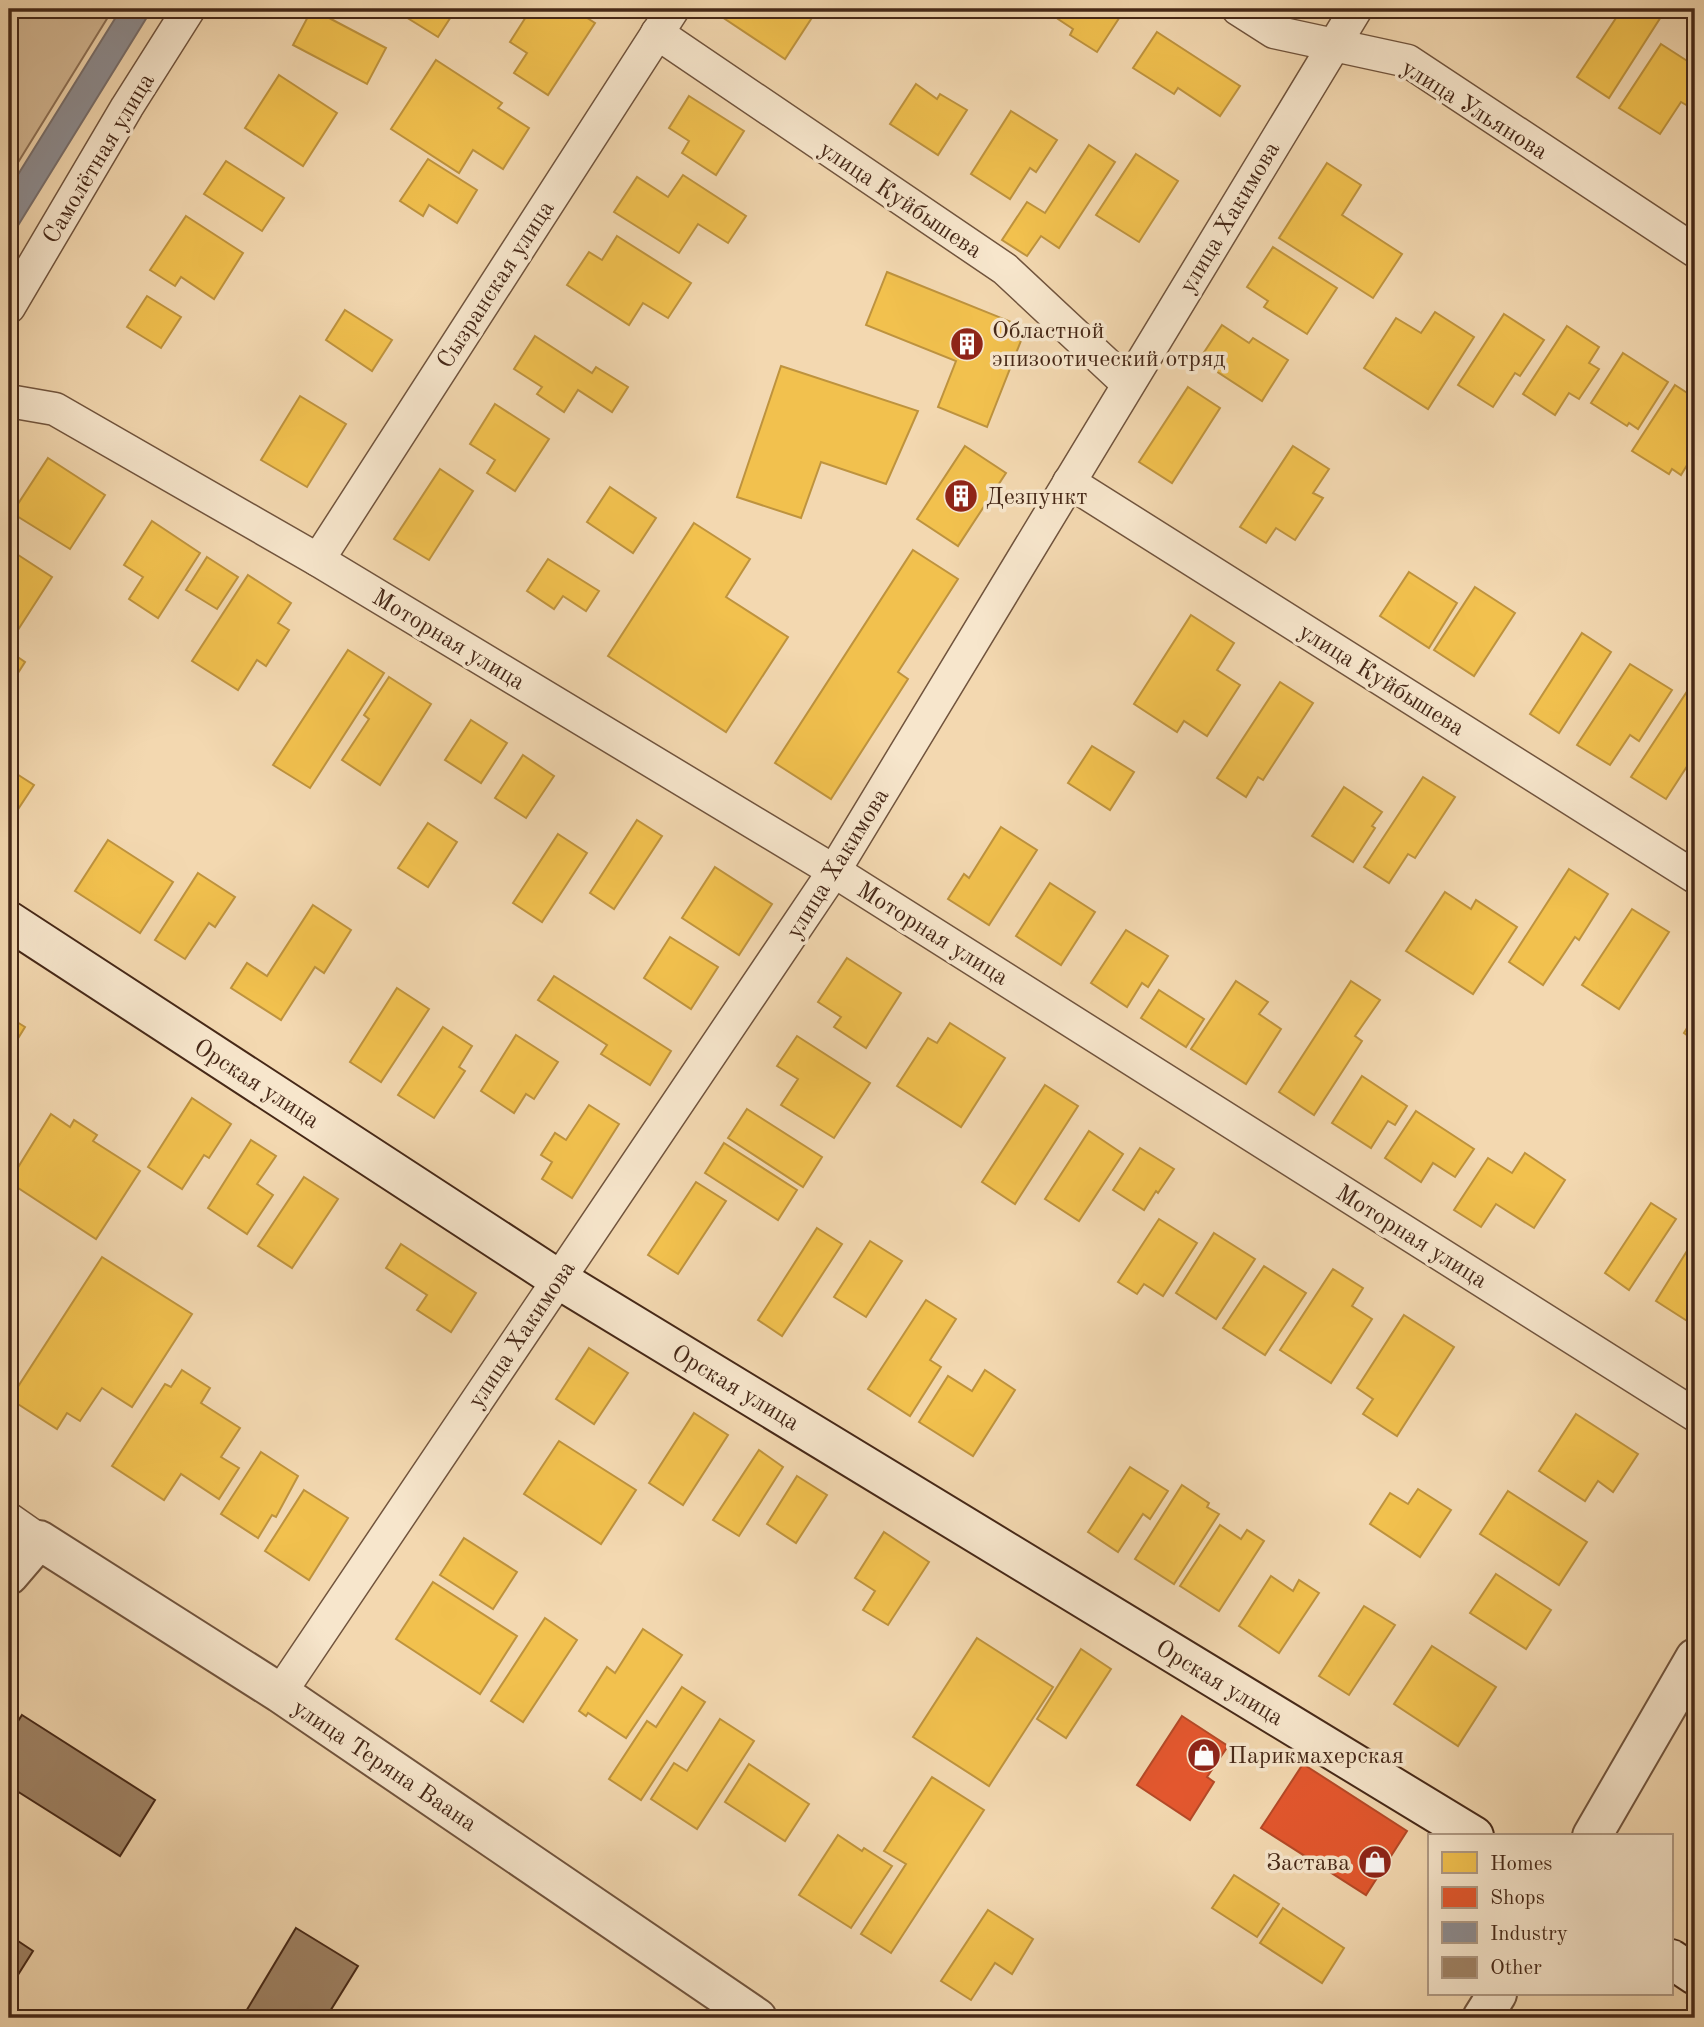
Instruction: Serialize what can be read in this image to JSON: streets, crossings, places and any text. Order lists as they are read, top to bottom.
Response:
{
  "streets": {
    "main road": ["Орская улица", "улица Теряна Ваана"],
    "street": [
      "улица Ульянова",
      "Самолётная улица",
      "улица Куйбышева",
      "улица Хакимова",
      "Сызранская улица",
      "Моторная улица"
    ]
  },
  "crossings": [
    ["улица Ульянова", "улица Хакимова"],
    ["улица Куйбышева", "улица Хакимова"],
    ["улица Куйбышева", "Сызранская улица"],
    ["улица Хакимова", "Моторная улица"],
    ["улица Хакимова", "Орская улица"],
    ["улица Хакимова", "улица Теряна Ваана"],
    ["Сызранская улица", "Моторная улица"]
  ],
  "places": {
    "building": ["Областной эпизоотический отряд", "Дезпункт"],
    "shop": ["Парикмахерская", "Застава"]
  },
  "legend": [
    "Homes",
    "Shops",
    "Industry",
    "Other"
  ]
}
